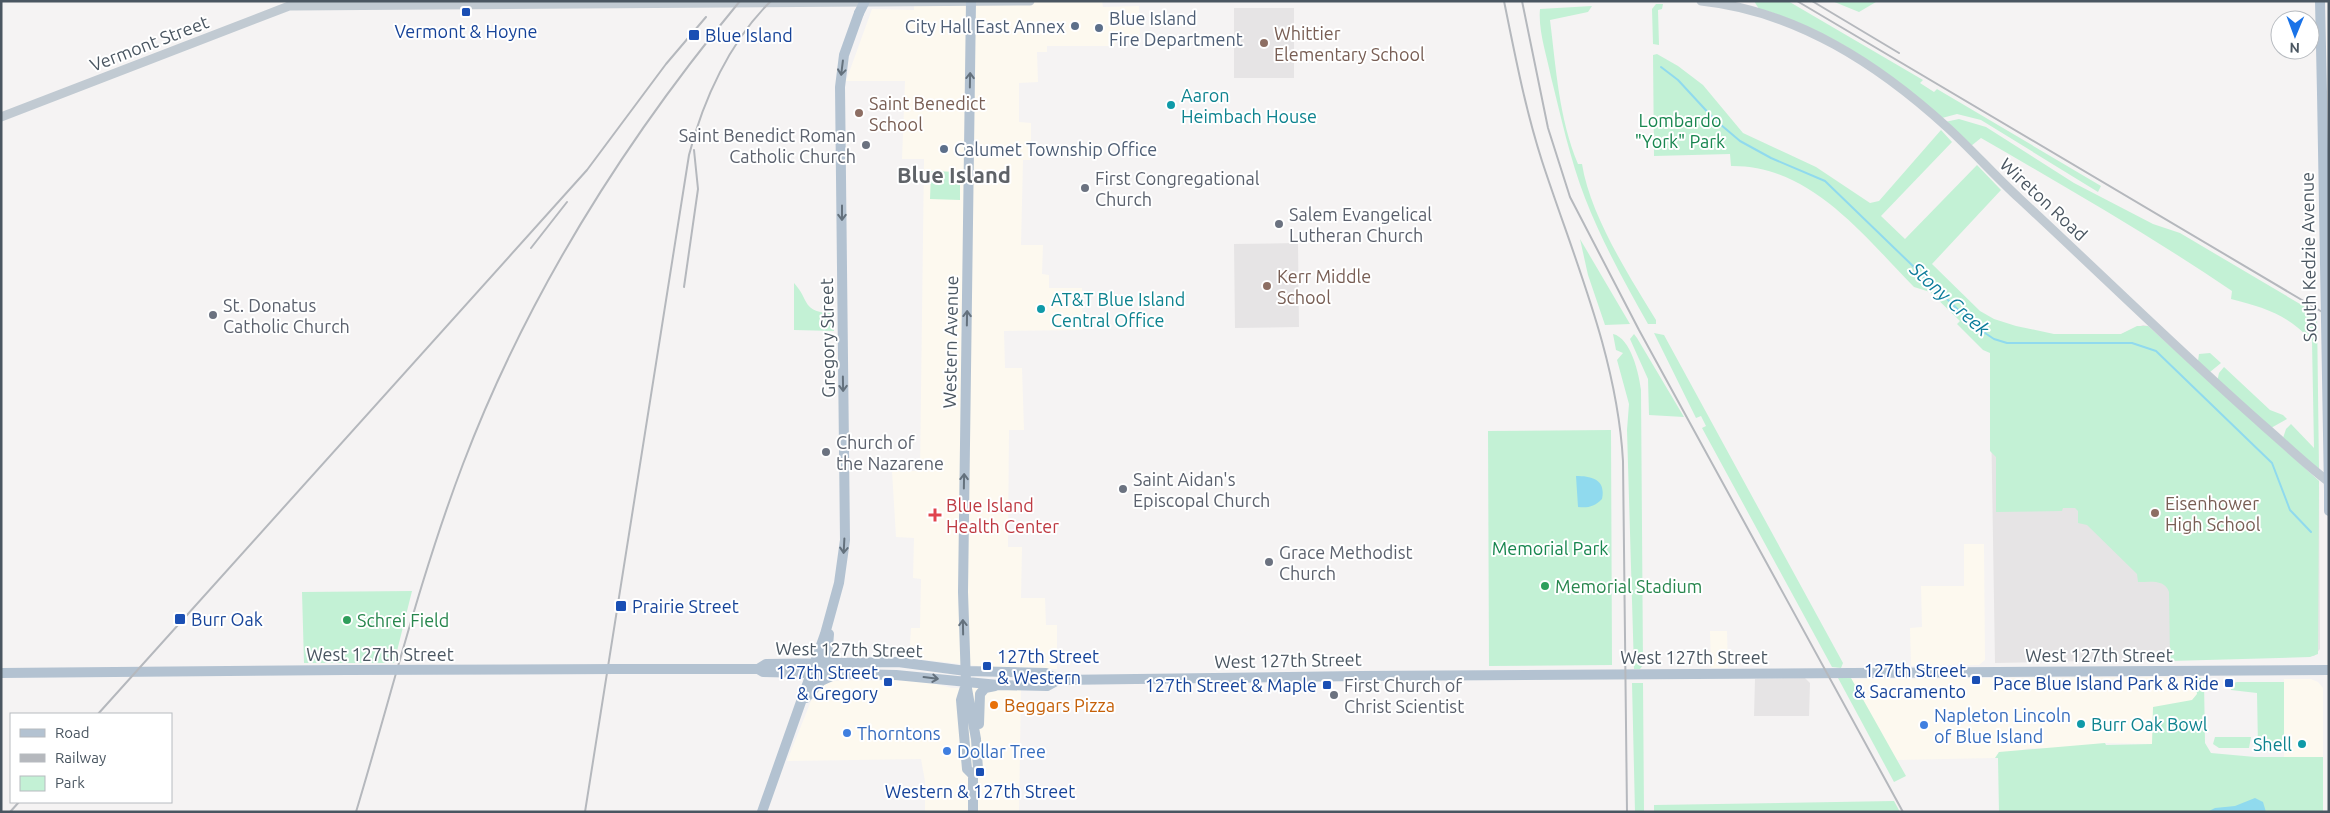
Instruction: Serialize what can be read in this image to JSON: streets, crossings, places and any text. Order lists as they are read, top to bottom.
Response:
{
  "streets": {
    "main road": [
      "South Kedzie Avenue",
      "Gregory Street",
      "Western Avenue",
      "West 127th Street"
    ],
    "street": ["Vermont Street", "Wireton Road"]
  },
  "crossings": [
    ["Vermont Street", "Western Avenue"],
    ["Gregory Street", "West 127th Street"],
    ["Western Avenue", "West 127th Street"]
  ],
  "one_way": ["Gregory Street", "Western Avenue"],
  "districts": ["Blue Island"],
  "water": ["Stony Creek"],
  "parks": ["Lombardo \"York\" Park", "Memorial Park"],
  "places": {
    "transit": [
      "Vermont & Hoyne",
      "Blue Island",
      "Prairie Street",
      "Burr Oak",
      "127th Street & Western",
      "127th Street & Sacramento",
      "127th Street & Gregory",
      "Pace Blue Island Park & Ride",
      "127th Street & Maple",
      "Western & 127th Street"
    ],
    "other": [
      "City Hall East Annex",
      "Blue Island Fire Department",
      "Whittier Elementary School",
      "Aaron Heimbach House",
      "Saint Benedict School",
      "Saint Benedict Roman Catholic Church",
      "Calumet Township Office",
      "First Congregational Church",
      "Salem Evangelical Lutheran Church",
      "Kerr Middle School",
      "AT&T Blue Island Central Office",
      "St. Donatus Catholic Church",
      "Church of the Nazarene",
      "Saint Aidan's Episcopal Church",
      "Eisenhower High School",
      "Grace Methodist Church",
      "Memorial Stadium",
      "Schrei Field",
      "First Church of Christ Scientist",
      "Beggars Pizza",
      "Burr Oak Bowl",
      "Napleton Lincoln of Blue Island",
      "Thorntons",
      "Shell",
      "Dollar Tree"
    ],
    "health": ["Blue Island Health Center"]
  },
  "legend": ["Road", "Railway", "Park"],
  "north": "bottom"
}
